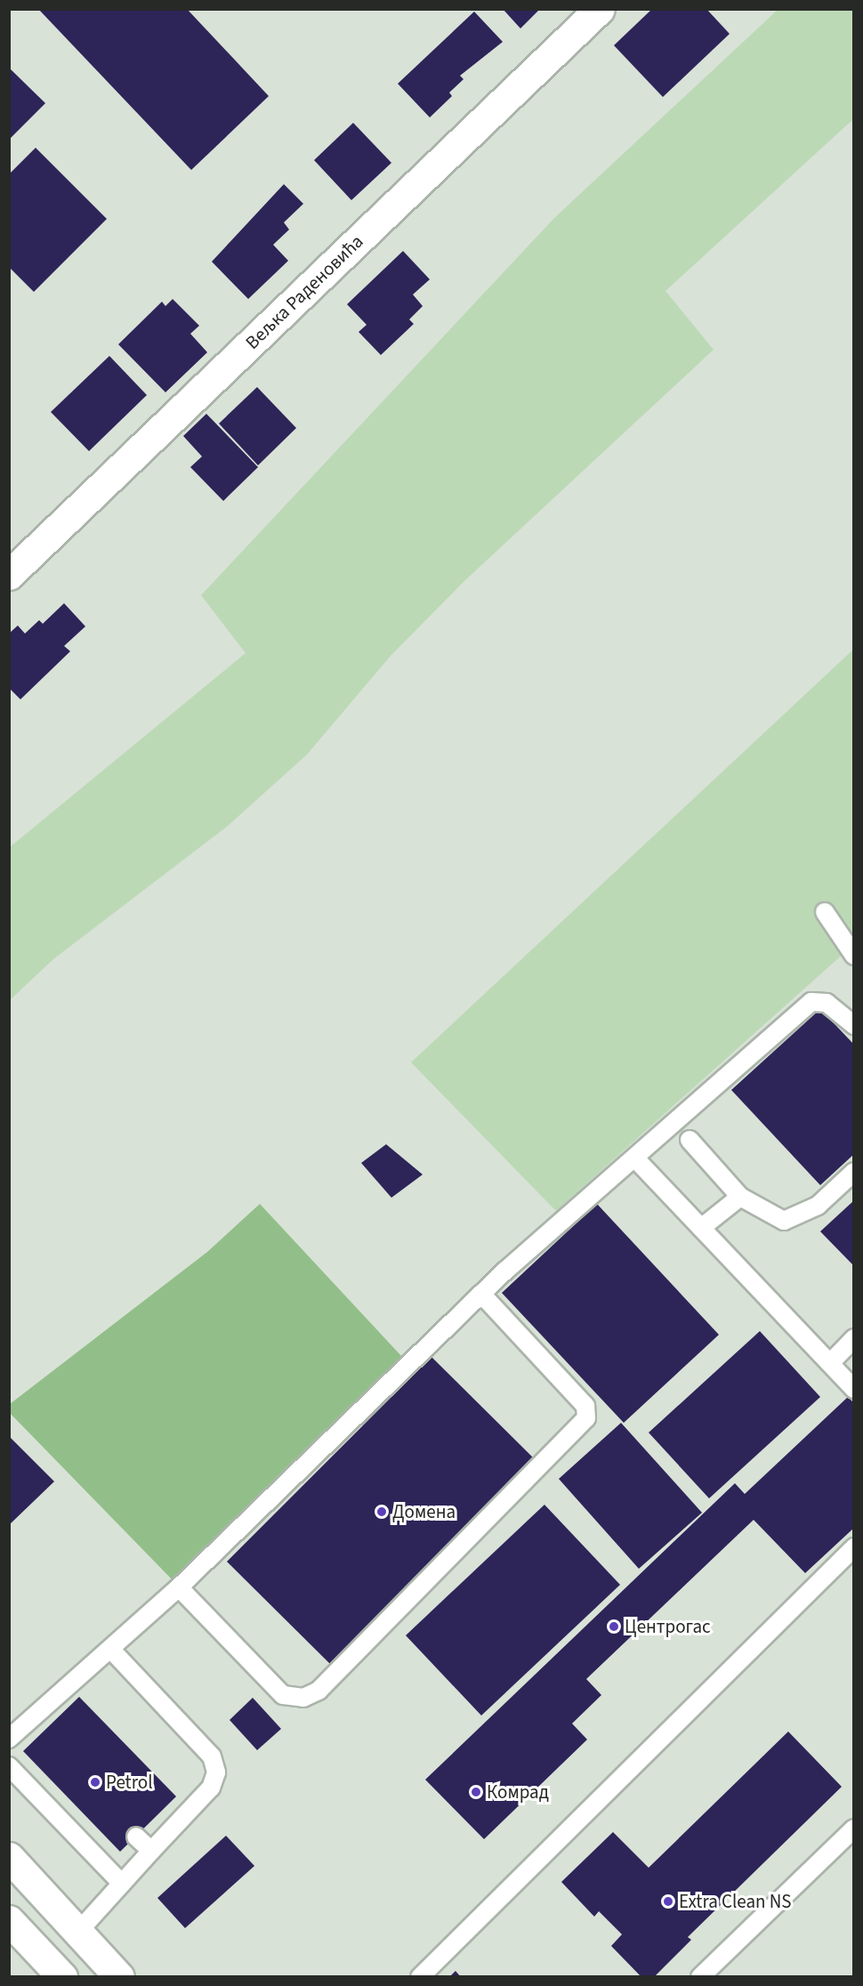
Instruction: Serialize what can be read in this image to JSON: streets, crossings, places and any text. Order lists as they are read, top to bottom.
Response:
{
  "streets": {
    "street": ["Вељка Раденовића"]
  },
  "places": [
    "Домена",
    "Центрогас",
    "Petrol",
    "Комрад",
    "Extra Clean NS"
  ]
}
